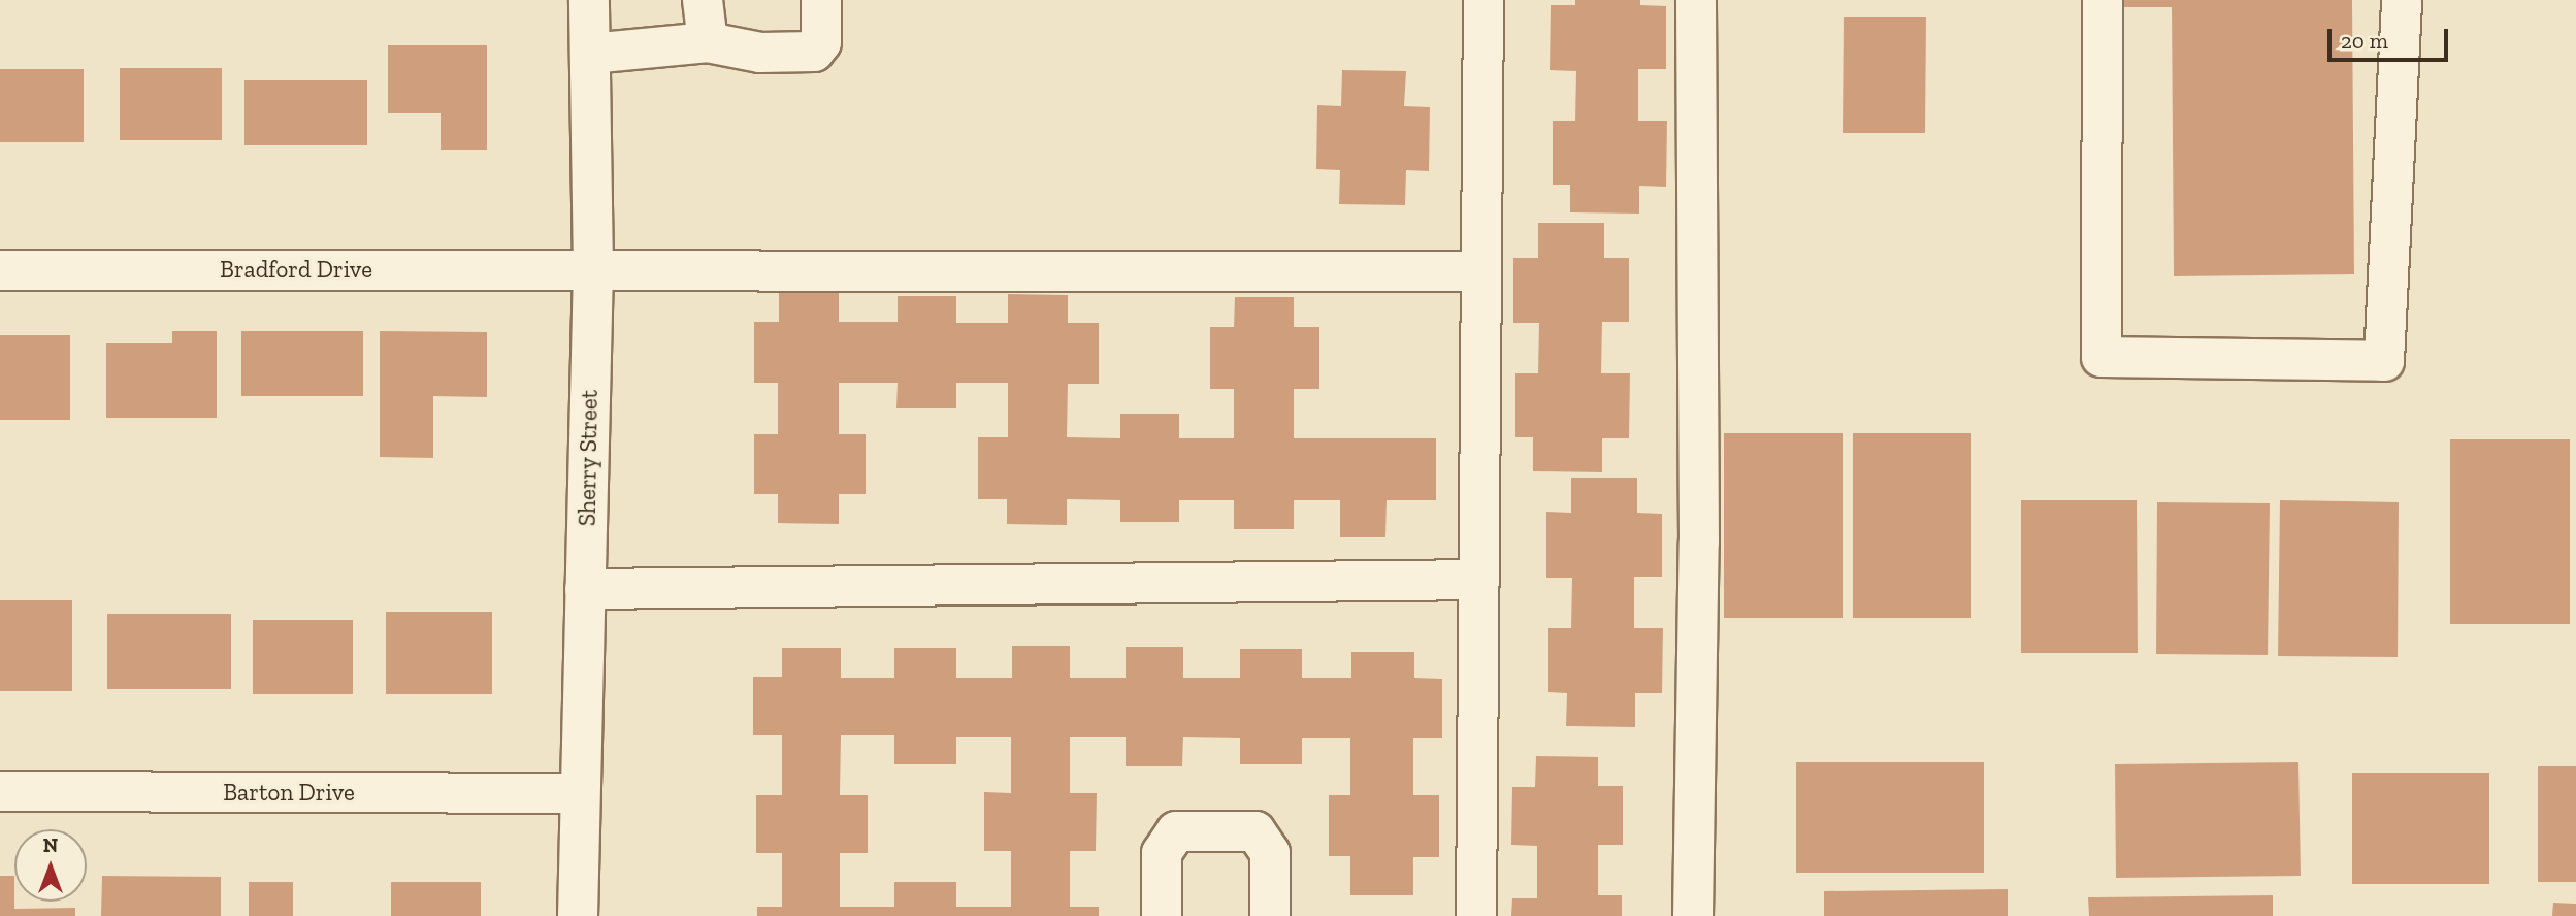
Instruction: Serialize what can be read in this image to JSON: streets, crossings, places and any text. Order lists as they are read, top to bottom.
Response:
{
  "streets": {
    "street": ["Bradford Drive", "Sherry Street", "Barton Drive"]
  },
  "crossings": [
    ["Bradford Drive", "Sherry Street"],
    ["Sherry Street", "Barton Drive"]
  ],
  "scale_bar": "20 m",
  "north": "top"
}
